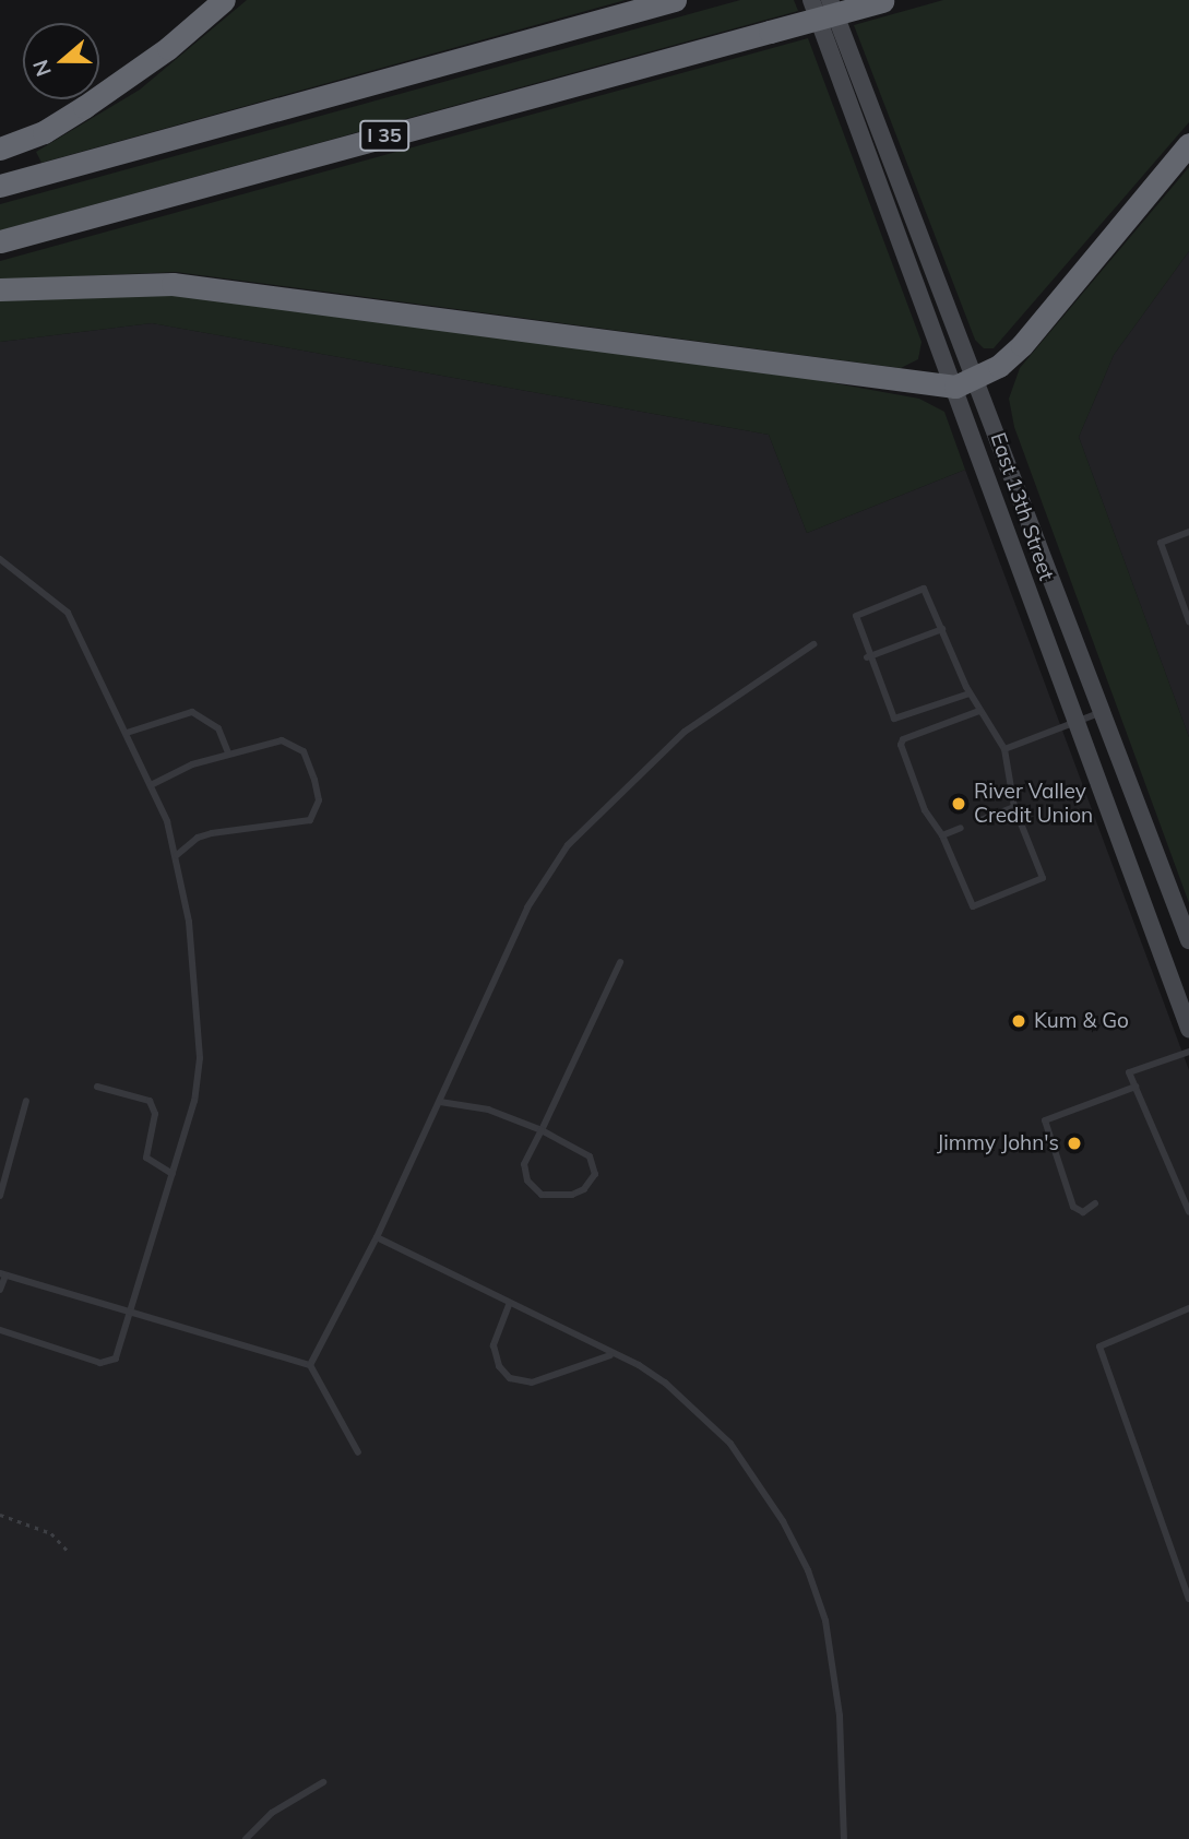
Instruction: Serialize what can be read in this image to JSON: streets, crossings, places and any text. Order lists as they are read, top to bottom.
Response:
{
  "streets": {
    "highway": ["I 35"],
    "main road": ["East 13th Street"]
  },
  "places": ["River Valley Credit Union", "Kum & Go", "Jimmy John's"],
  "north": "left"
}
